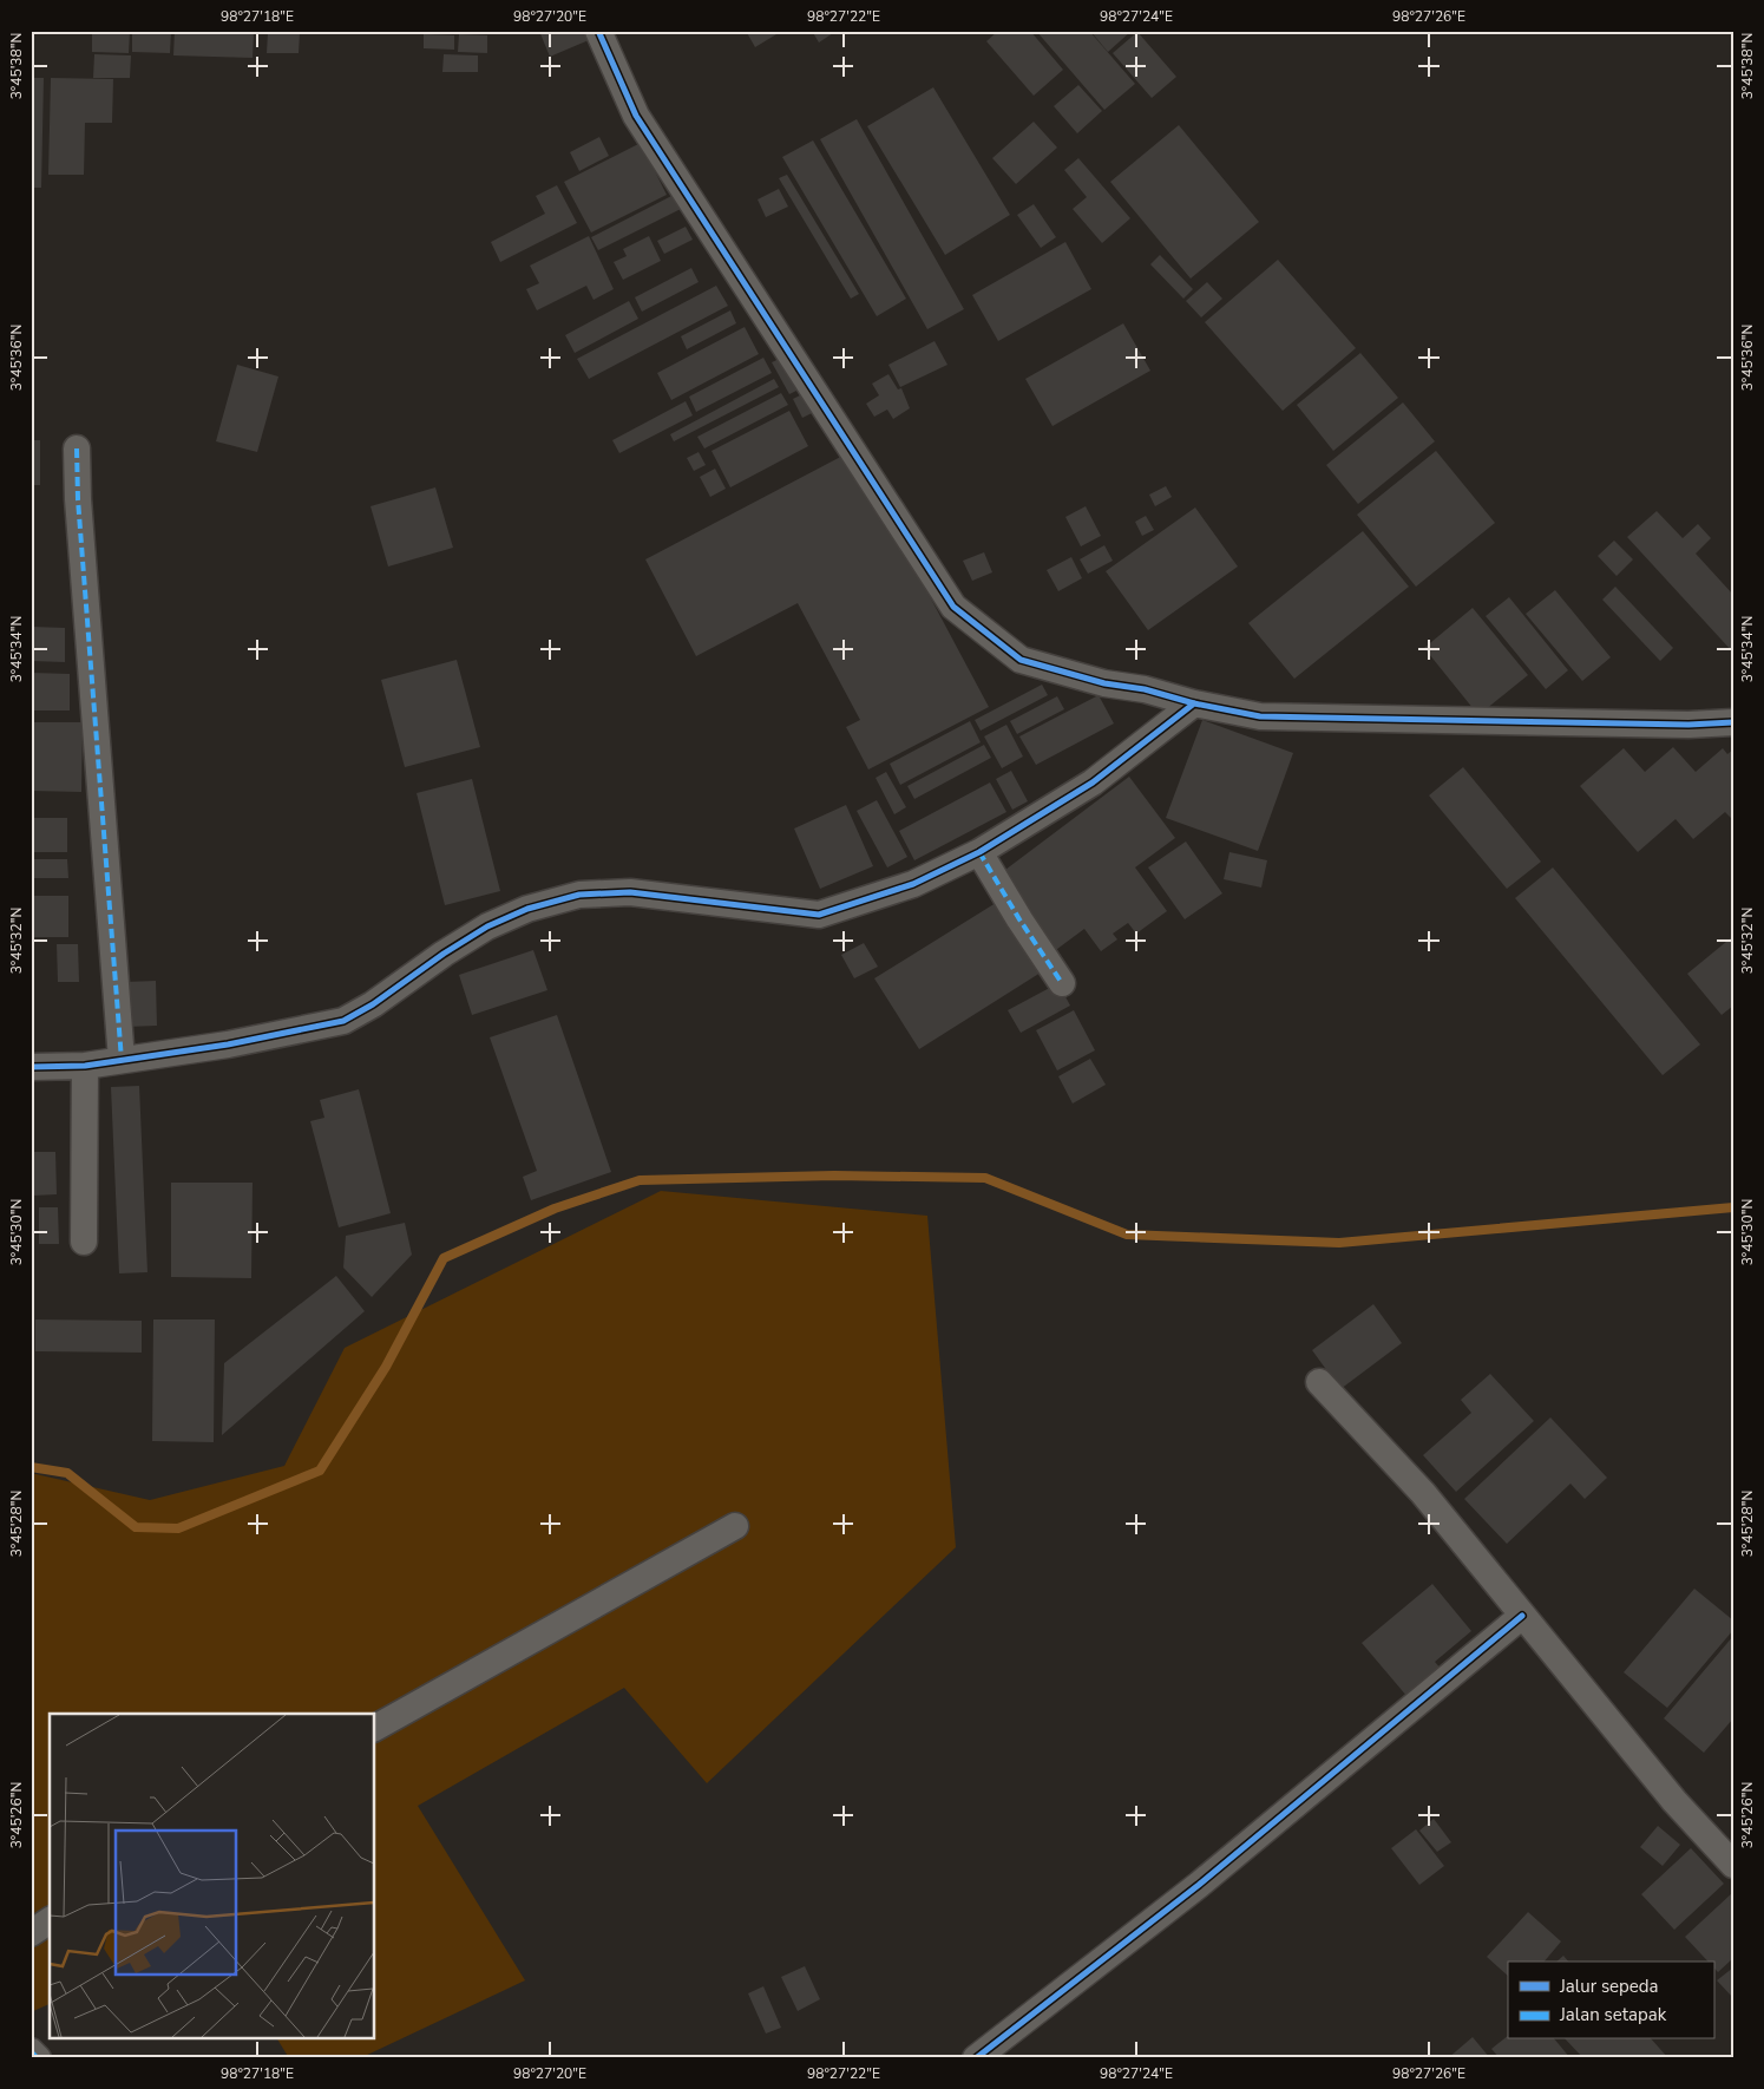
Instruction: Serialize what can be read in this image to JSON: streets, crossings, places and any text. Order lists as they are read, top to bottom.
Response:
{
  "legend": ["Jalur sepeda", "Jalan setapak"],
  "coordinates": [
    "98°27'18\"E",
    "98°27'20\"E",
    "98°27'22\"E",
    "98°27'24\"E",
    "98°27'26\"E",
    "3°45'38\"N",
    "3°45'36\"N",
    "3°45'34\"N",
    "3°45'32\"N",
    "3°45'30\"N",
    "3°45'28\"N",
    "3°45'26\"N"
  ]
}
